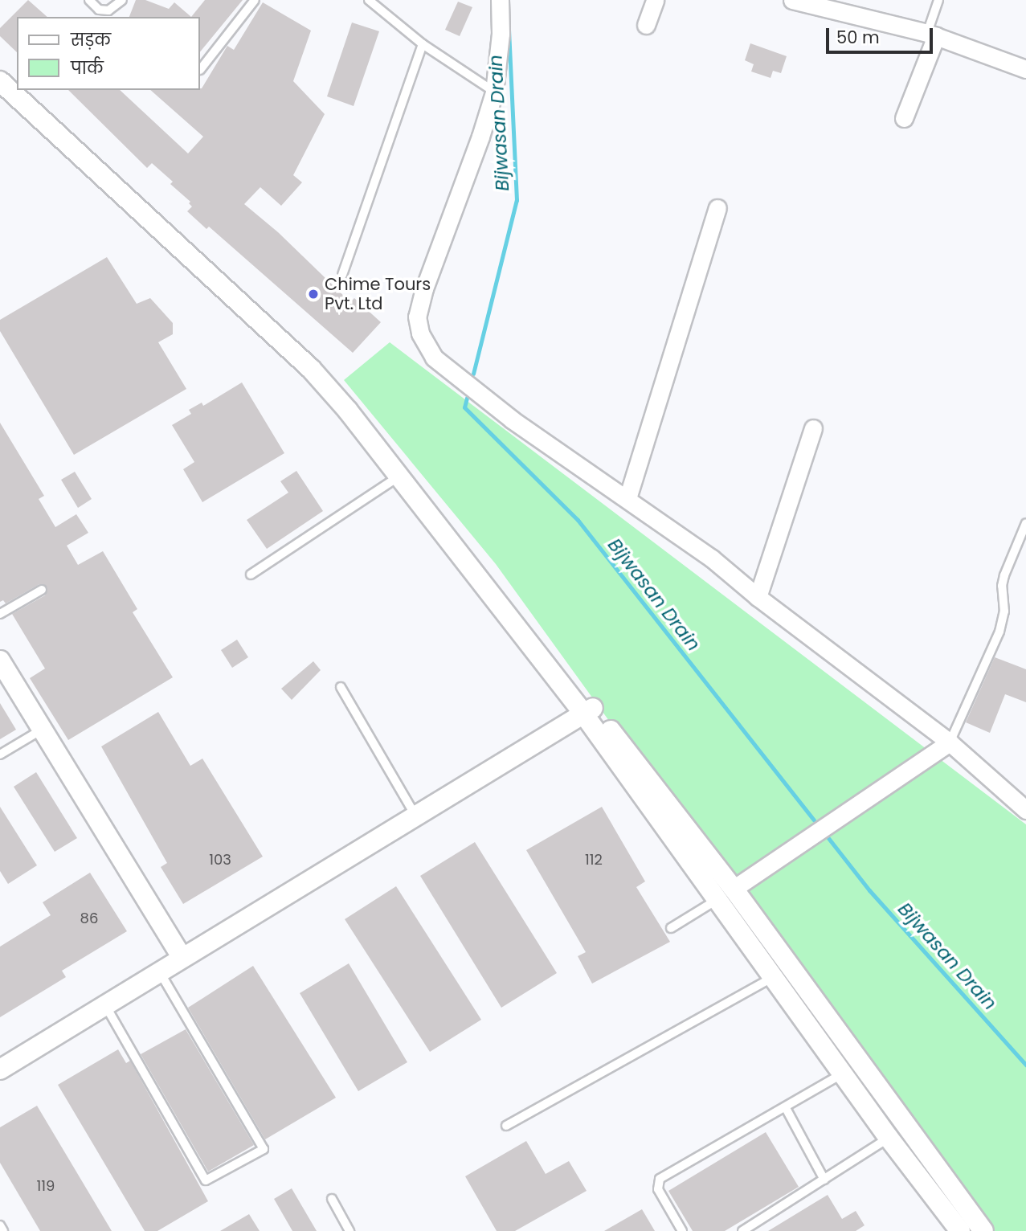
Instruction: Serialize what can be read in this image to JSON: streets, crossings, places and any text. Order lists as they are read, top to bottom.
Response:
{
  "water": ["Bijwasan Drain"],
  "places": ["Chime Tours Pvt. Ltd"],
  "house_numbers": [
    "103",
    "112",
    "86",
    "119"
  ],
  "legend": ["सड़क", "पार्क"],
  "scale_bar": "50 m"
}
